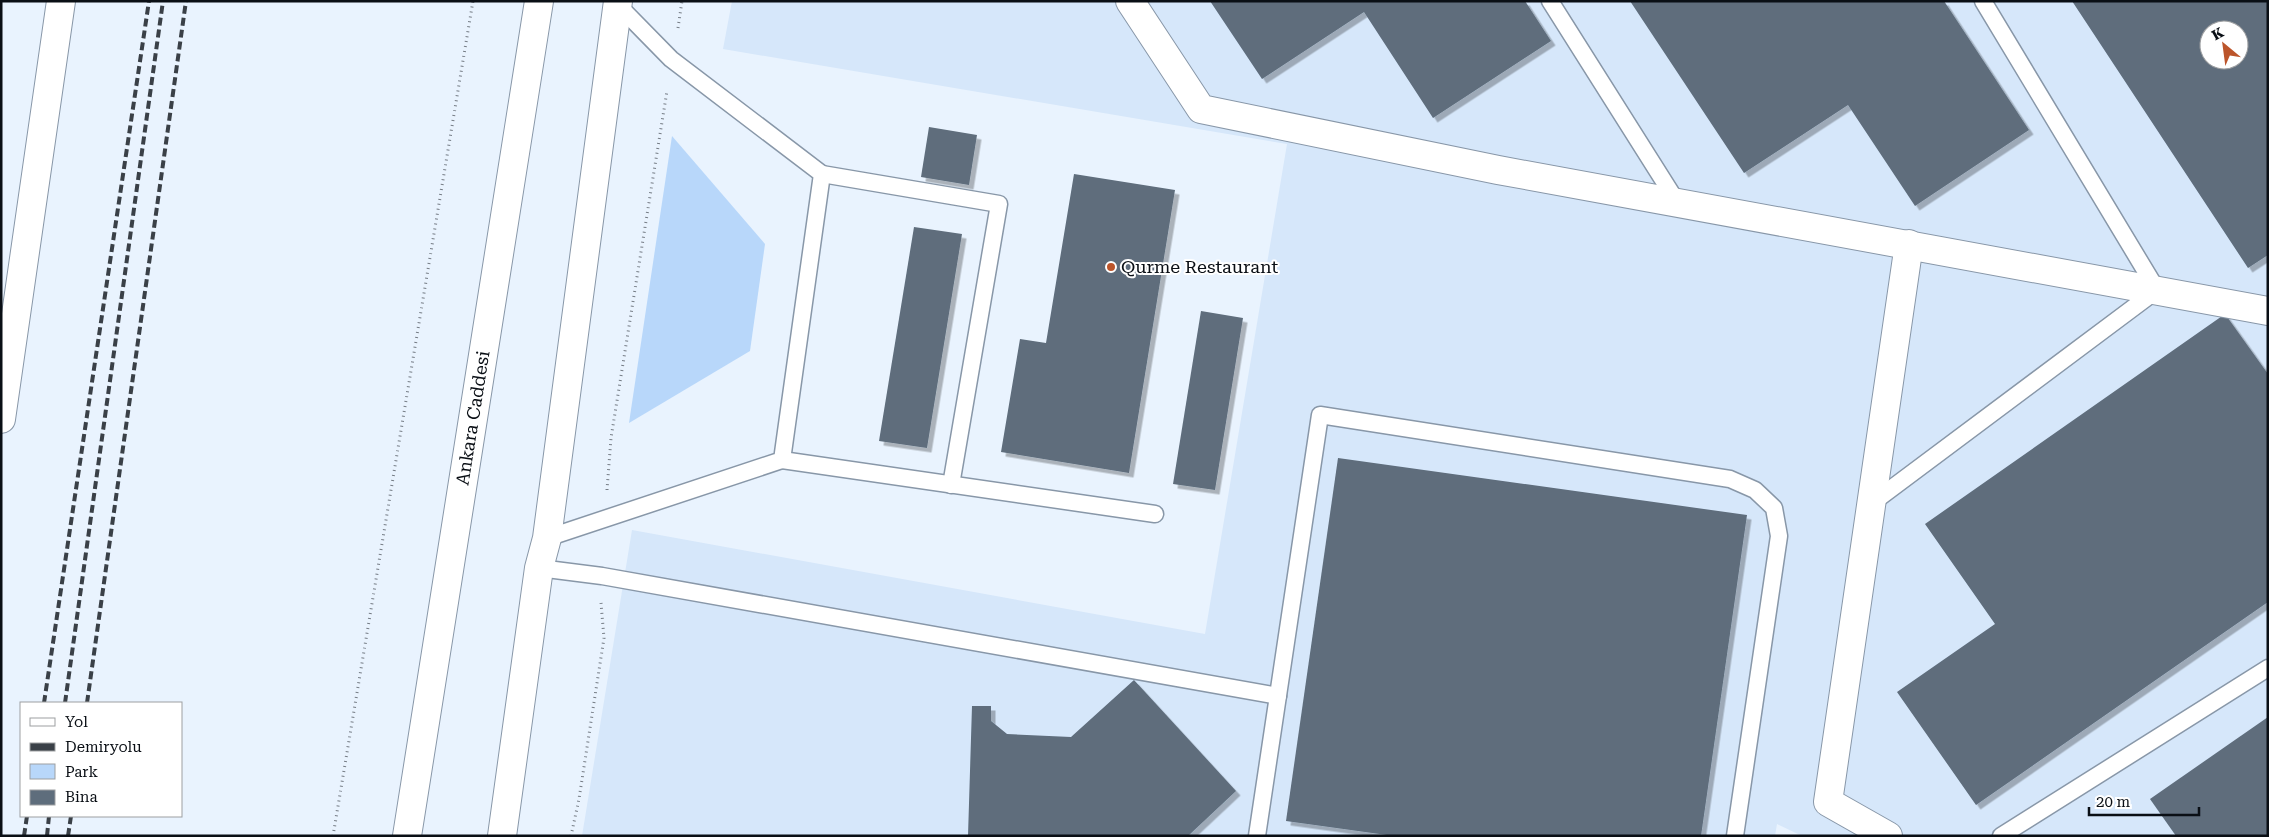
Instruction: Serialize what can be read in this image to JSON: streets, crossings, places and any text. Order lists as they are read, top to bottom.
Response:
{
  "streets": {
    "main road": ["Ankara Caddesi"]
  },
  "places": ["Qurme Restaurant"],
  "legend": [
    "Yol",
    "Demiryolu",
    "Park",
    "Bina"
  ],
  "scale_bar": "20 m",
  "north": "top left"
}
